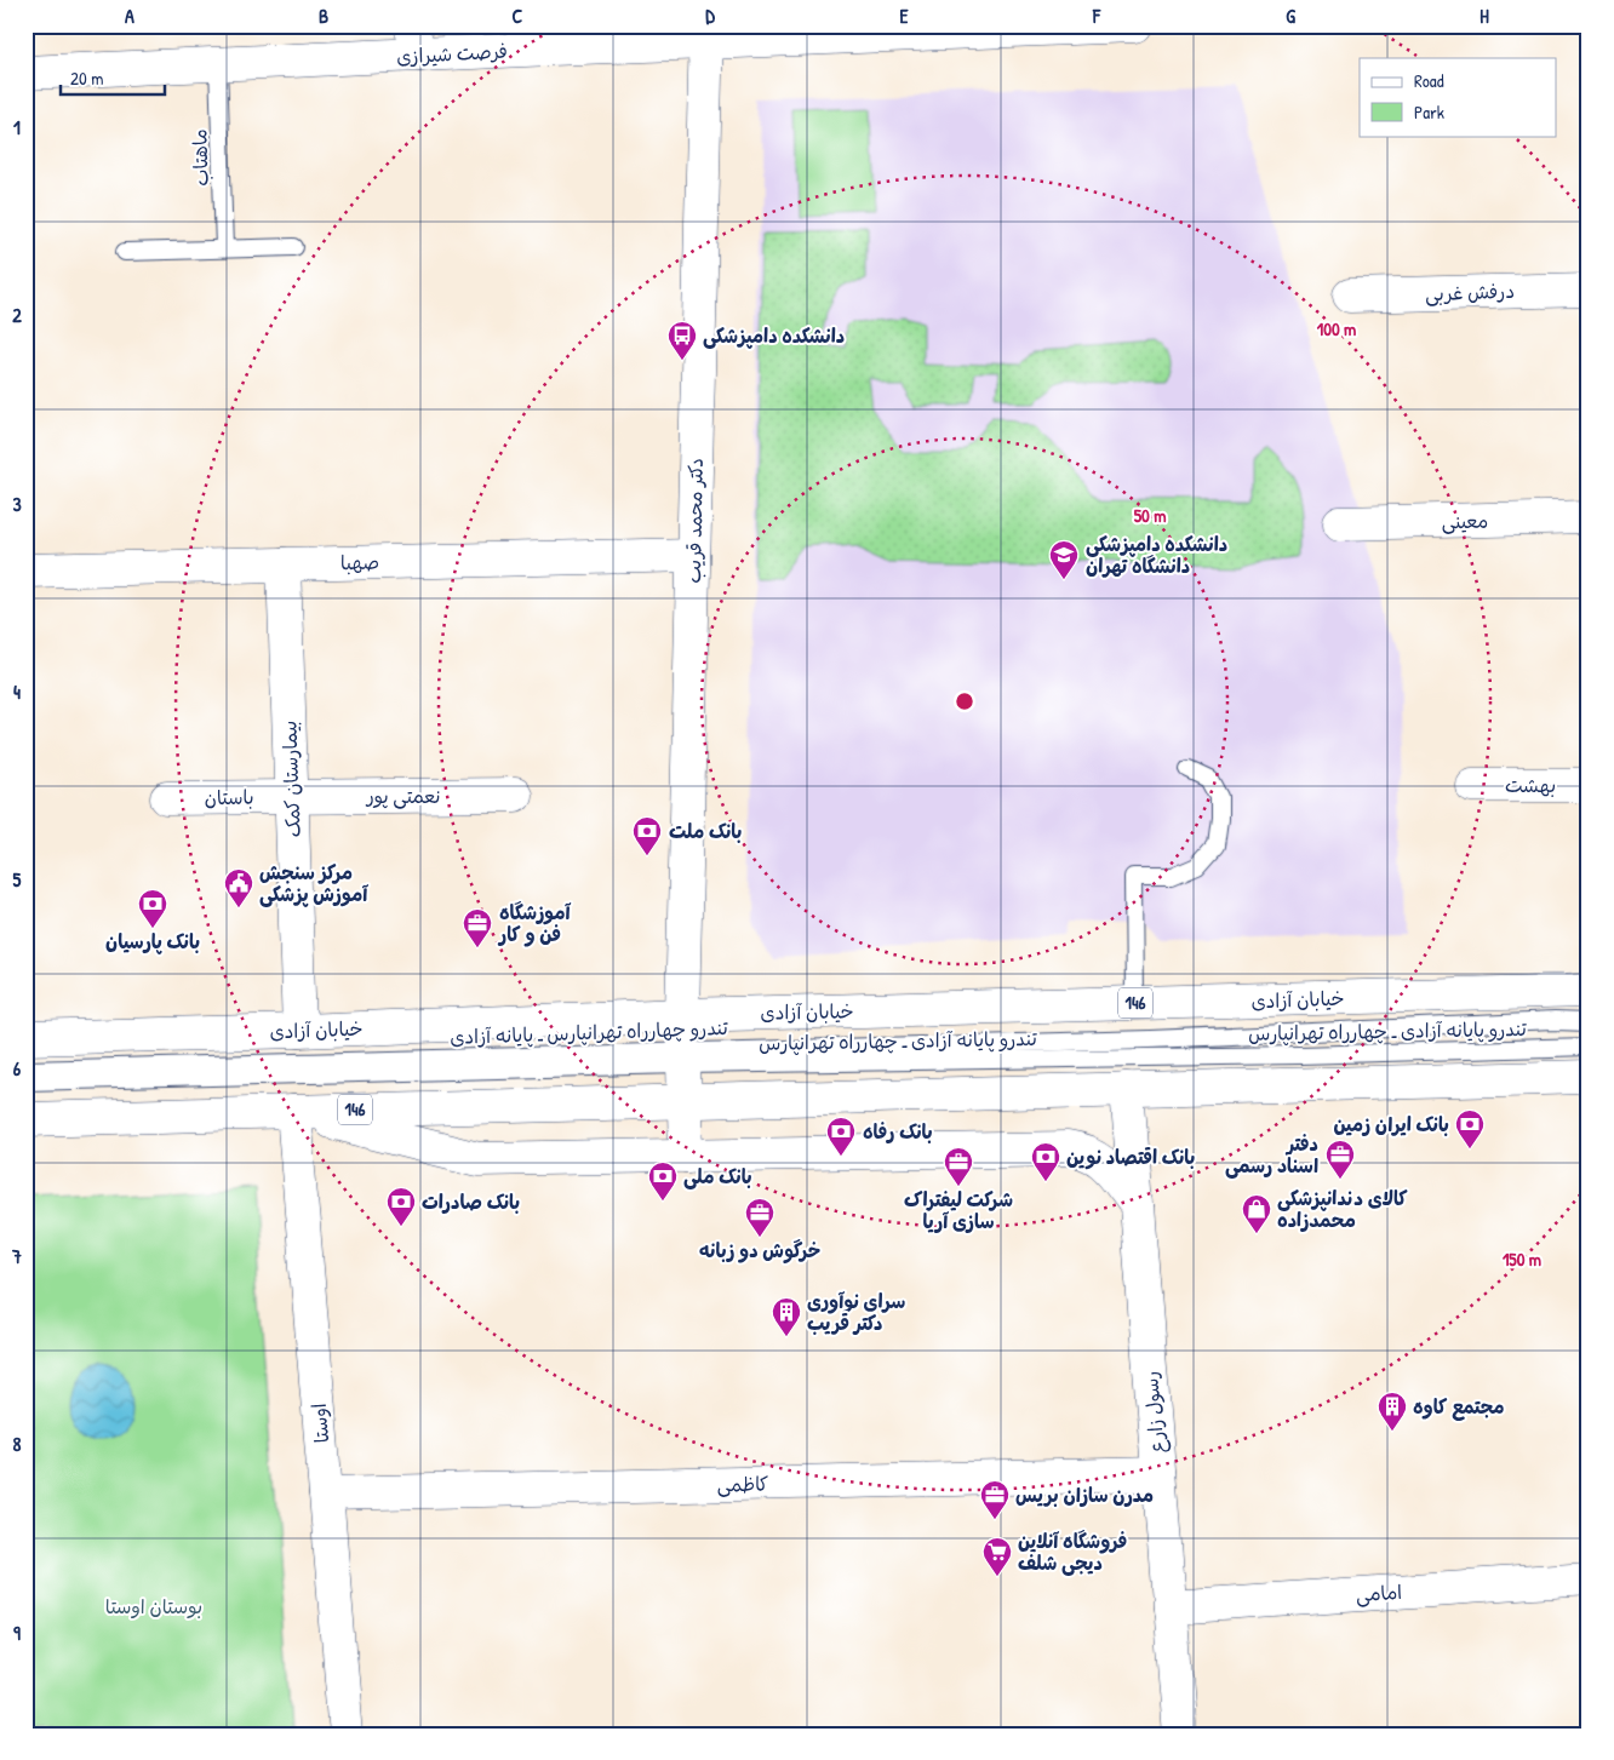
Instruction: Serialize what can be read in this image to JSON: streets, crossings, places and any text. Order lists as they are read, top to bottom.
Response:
{
  "streets": {
    "street": [
      "فرصت شیرازی",
      "درفش غربی",
      "دکتر محمد قریب",
      "معینی",
      "صهبا",
      "بیمارستان کمک",
      "بهشت",
      "نعمتی پور",
      "باستان",
      "خیابان آزادی",
      "146",
      "رسول زارع",
      "اوستا",
      "کاظمی",
      "امامی"
    ],
    "lane": ["ماهتاب", "تندرو پایانه آزادی ـ چهارراه تهرانپارس", "تندرو چهارراه تهرانپارس ـ پایانه آزادی"]
  },
  "crossings": [
    ["فرصت شیرازی", "ماهتاب"],
    ["فرصت شیرازی", "دکتر محمد قریب"],
    ["دکتر محمد قریب", "صهبا"],
    ["دکتر محمد قریب", "خیابان آزادی"],
    ["دکتر محمد قریب", "146"],
    ["دکتر محمد قریب", "تندرو پایانه آزادی ـ چهارراه تهرانپارس"],
    ["دکتر محمد قریب", "تندرو چهارراه تهرانپارس ـ پایانه آزادی"],
    ["صهبا", "بیمارستان کمک"],
    ["بیمارستان کمک", "نعمتی پور"],
    ["بیمارستان کمک", "باستان"],
    ["بیمارستان کمک", "خیابان آزادی"],
    ["نعمتی پور", "باستان"],
    ["146", "رسول زارع"],
    ["146", "اوستا"],
    ["تندرو پایانه آزادی ـ چهارراه تهرانپارس", "تندرو چهارراه تهرانپارس ـ پایانه آزادی"],
    ["رسول زارع", "کاظمی"],
    ["رسول زارع", "امامی"],
    ["اوستا", "کاظمی"]
  ],
  "parks": ["بوستان اوستا"],
  "places": {
    "bus stop": ["دانشکده دامپزشکی"],
    "school or university": ["دانشکده دامپزشکی دانشگاه تهران"],
    "bank": [
      "بانک ملت",
      "بانک پارسیان",
      "بانک ایران زمین",
      "بانک رفاه",
      "بانک اقتصاد نوین",
      "بانک ملی",
      "بانک صادرات"
    ],
    "public building": ["مرکز سنجش آموزش پزشکی"],
    "office": [
      "آموزشگاه فن و کار",
      "دفتر اسناد رسمی",
      "شرکت لیفتراک سازی آریا",
      "خرگوش دو زبانه",
      "مدرن سازان بریس"
    ],
    "shop": ["کالاى دندانپزشکى محمدزاده"],
    "building": ["سرای نوآوری دکتر قریب", "مجتمع کاوه"],
    "supermarket": ["فروشگاه آنلاین دیجی شلف"]
  },
  "legend": ["Road", "Park"],
  "scale_bar": "20 m",
  "grid": {
    "columns": [
      "A",
      "B",
      "C",
      "D",
      "E",
      "F",
      "G",
      "H"
    ],
    "rows": [
      "1",
      "2",
      "3",
      "4",
      "5",
      "6",
      "7",
      "8",
      "9"
    ]
  },
  "rings": ["100 m", "50 m", "150 m"]
}
